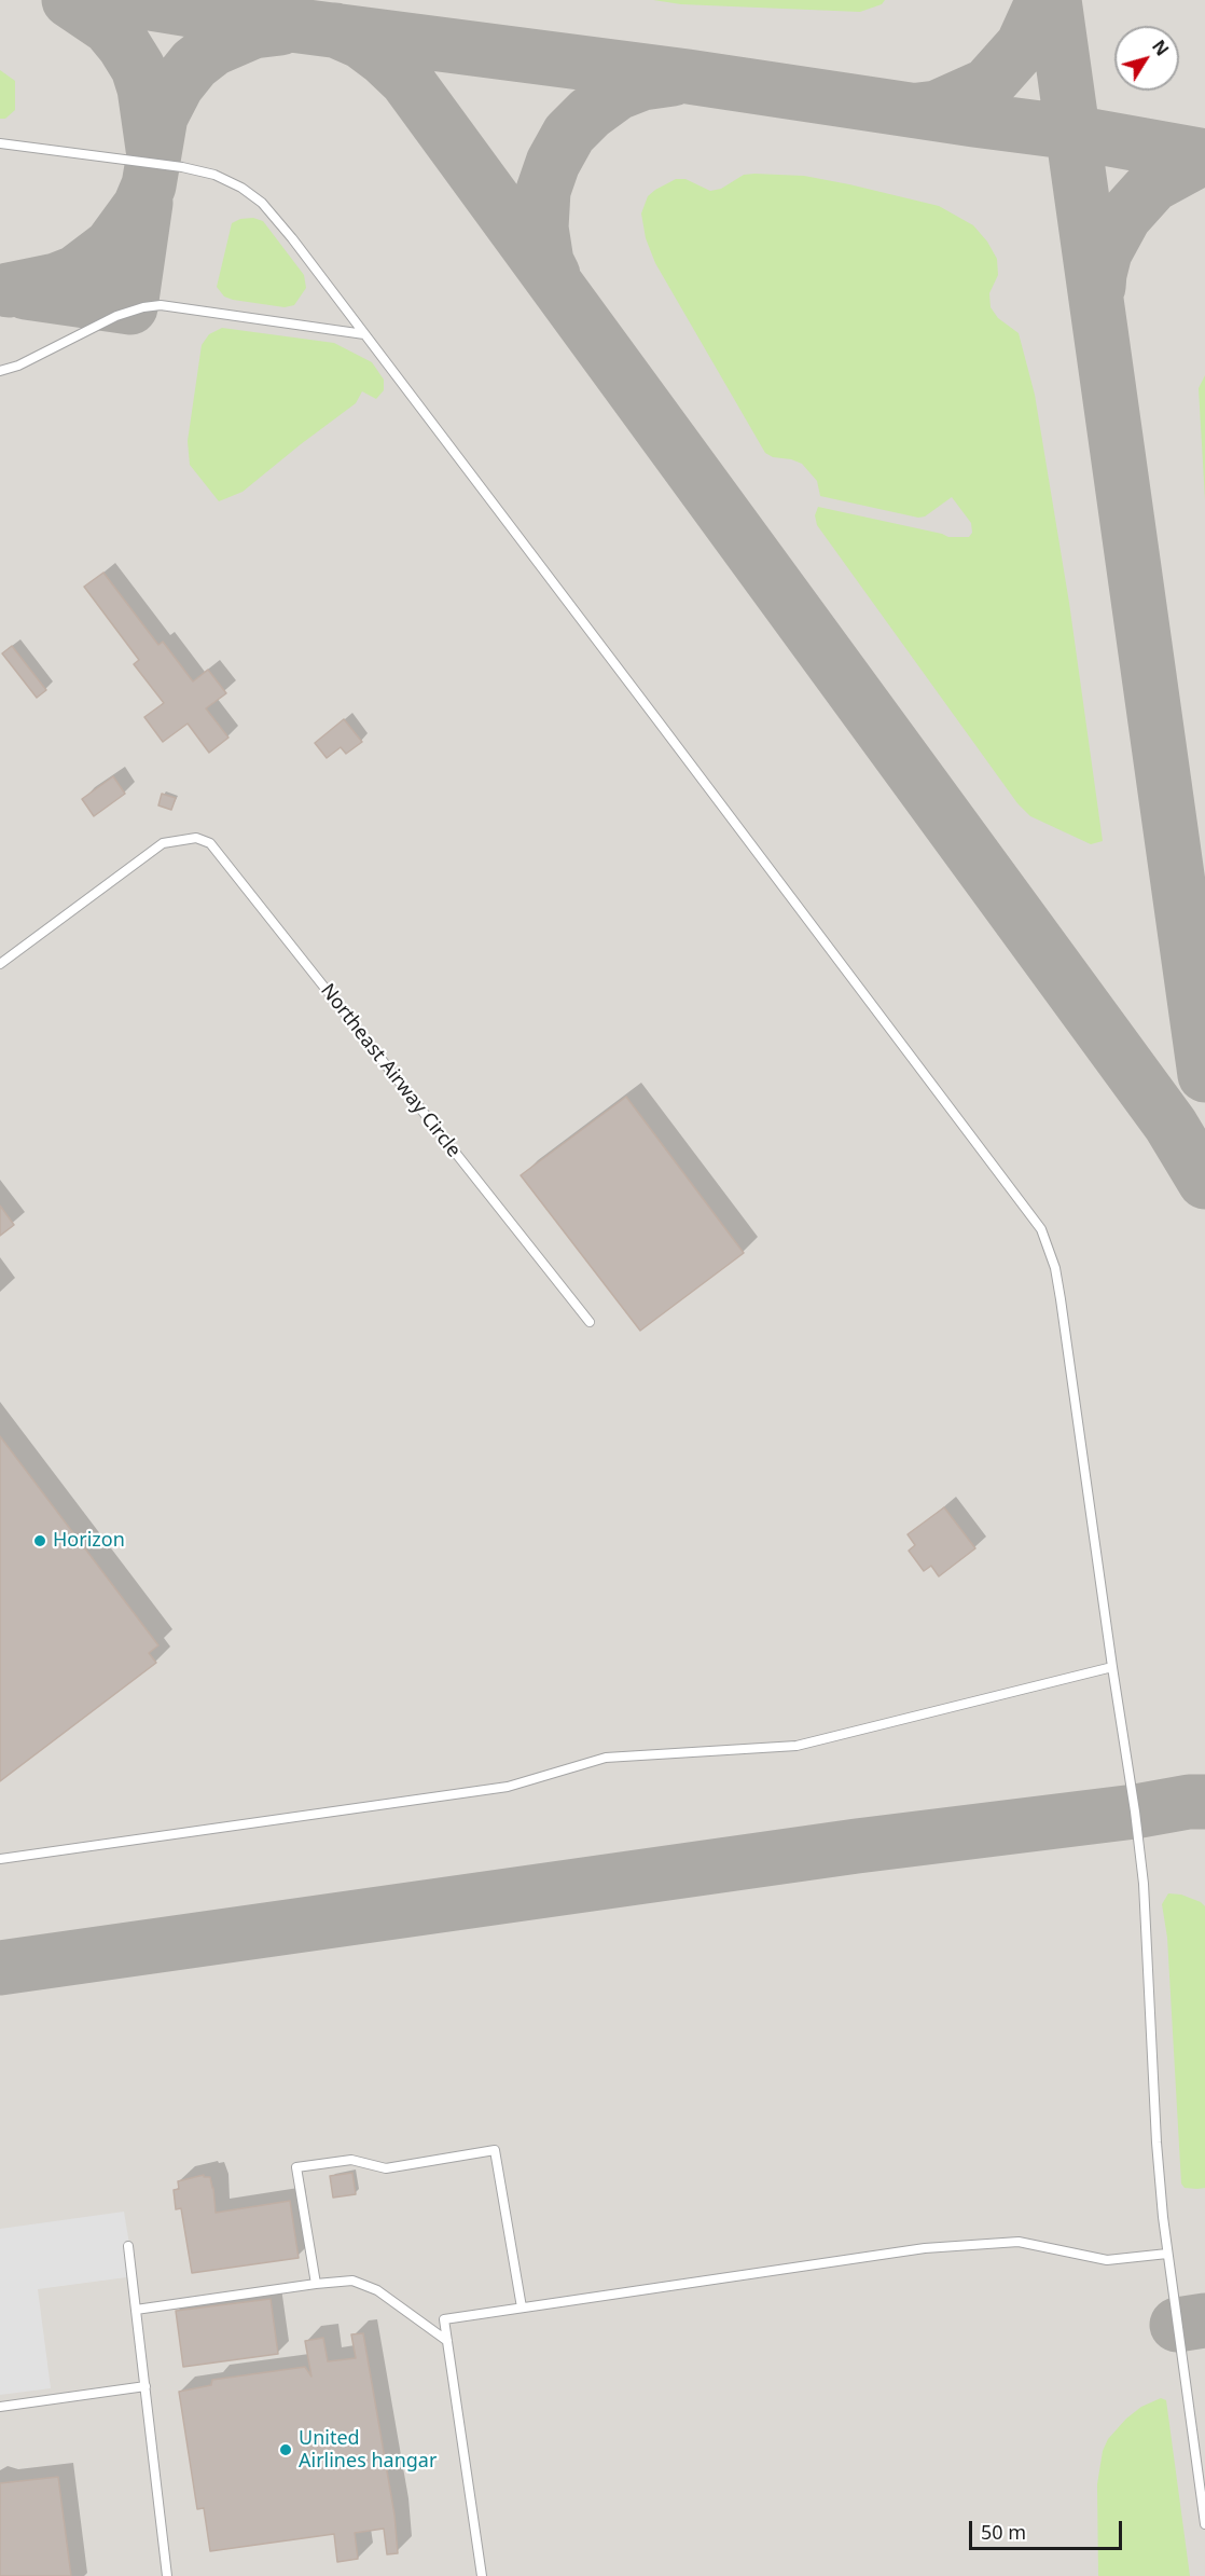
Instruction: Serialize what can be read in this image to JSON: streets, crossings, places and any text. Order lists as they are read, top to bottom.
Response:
{
  "streets": {
    "lane": ["Northeast Airway Circle"]
  },
  "places": ["Horizon", "United Airlines hangar"],
  "scale_bar": "50 m",
  "north": "top right"
}
